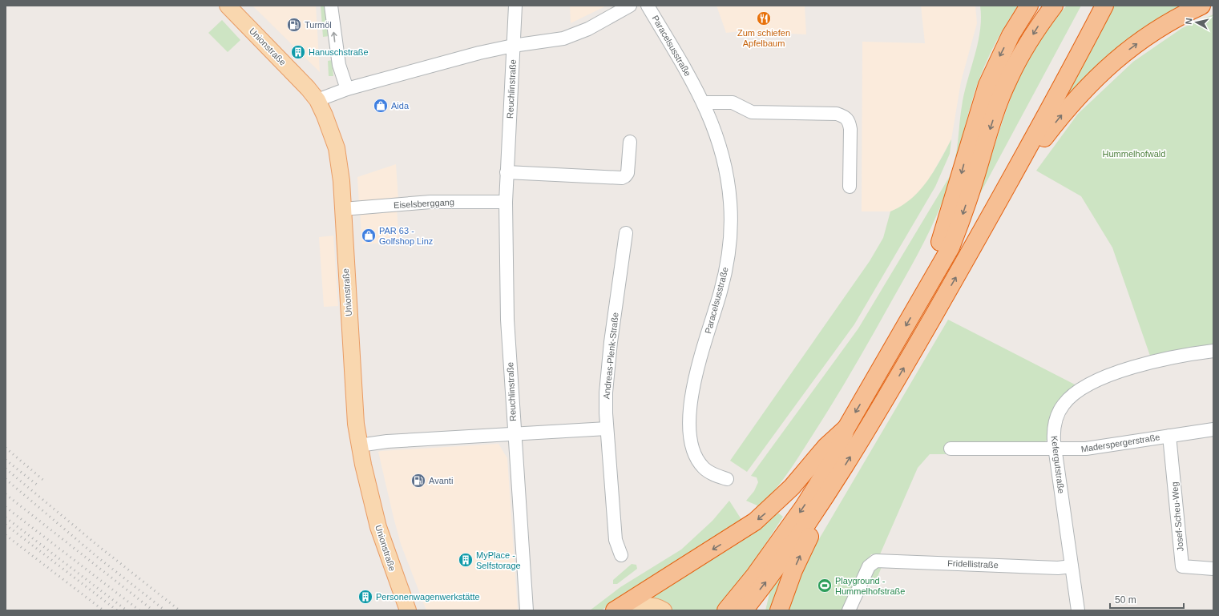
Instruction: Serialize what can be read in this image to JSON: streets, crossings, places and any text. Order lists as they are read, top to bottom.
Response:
{
  "streets": {
    "main road": ["Unionstraße"],
    "street": [
      "Paracelsusstraße",
      "Reuchlinstraße",
      "Eiselsberggang",
      "Andreas-Plenk-Straße",
      "Maderspergerstraße",
      "Kefergutstraße",
      "Josef-Scheu-Weg",
      "Fridellistraße"
    ]
  },
  "crossings": [
    ["Unionstraße", "Eiselsberggang"],
    ["Reuchlinstraße", "Eiselsberggang"],
    ["Maderspergerstraße", "Kefergutstraße"],
    ["Maderspergerstraße", "Josef-Scheu-Weg"],
    ["Kefergutstraße", "Fridellistraße"]
  ],
  "parks": ["Hummelhofwald"],
  "places": {
    "restaurant": ["Zum schiefen Apfelbaum"],
    "fuel station": ["Turmöl", "Avanti"],
    "building": ["Hanuschstraße", "MyPlace - Selfstorage", "Personenwagenwerkstätte"],
    "shop": ["Aida", "PAR 63 - Golfshop Linz"],
    "sports": ["Playground - Hummelhofstraße"]
  },
  "scale_bar": "50 m",
  "north": "left"
}
